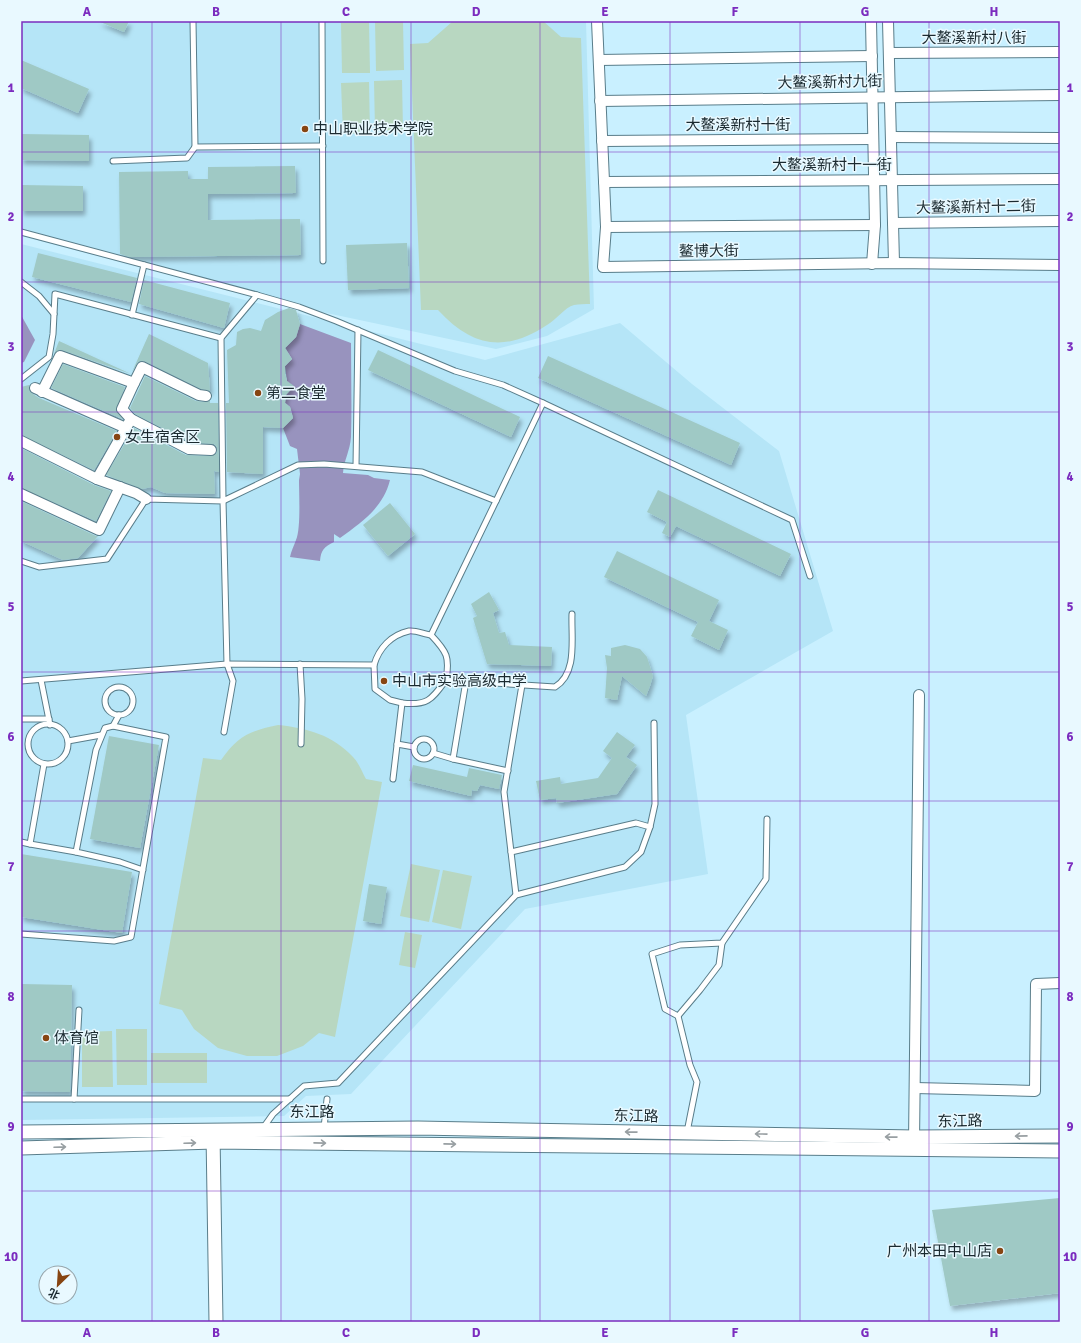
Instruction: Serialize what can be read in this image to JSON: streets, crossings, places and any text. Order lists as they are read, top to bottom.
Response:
{
  "streets": {
    "street": [
      "大鳌溪新村八街",
      "大鳌溪新村九街",
      "大鳌溪新村十街",
      "大鳌溪新村十一街",
      "大鳌溪新村十二街",
      "鳌博大街",
      "东江路"
    ]
  },
  "crossings": [
    ["大鳌溪新村九街", "鳌博大街"],
    ["大鳌溪新村十街", "鳌博大街"],
    ["大鳌溪新村十一街", "鳌博大街"]
  ],
  "places": [
    "中山职业技术学院",
    "第二食堂",
    "女生宿舍区",
    "中山市实验高级中学",
    "体育馆",
    "广州本田中山店"
  ],
  "north": "bottom left",
  "grid": {
    "columns": [
      "A",
      "B",
      "C",
      "D",
      "E",
      "F",
      "G",
      "H"
    ],
    "rows": [
      "1",
      "2",
      "3",
      "4",
      "5",
      "6",
      "7",
      "8",
      "9",
      "10"
    ]
  }
}
